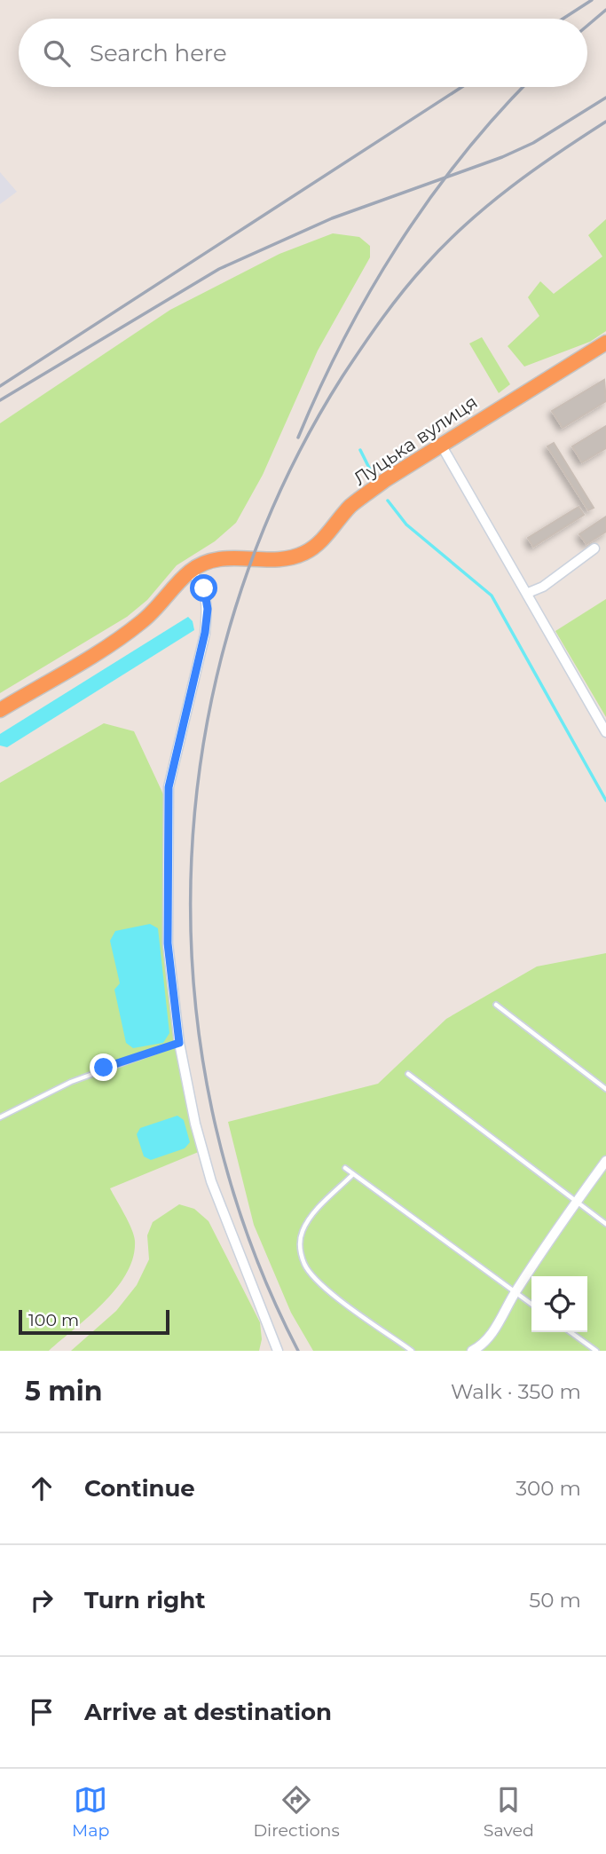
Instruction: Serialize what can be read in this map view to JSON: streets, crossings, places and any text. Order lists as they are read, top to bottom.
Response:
{
  "streets": {
    "highway": ["Луцька вулиця"]
  },
  "scale_bar": "100 m",
  "page": {
    "search": "Search here",
    "scale": "100 m",
    "heading": ["5 min", "Walk · 350 m"],
    "list": [
      ["Continue", "300 m"],
      ["Turn right", "50 m"],
      "Arrive at destination"
    ],
    "nav": ["Map", "Directions", "Saved"]
  }
}
